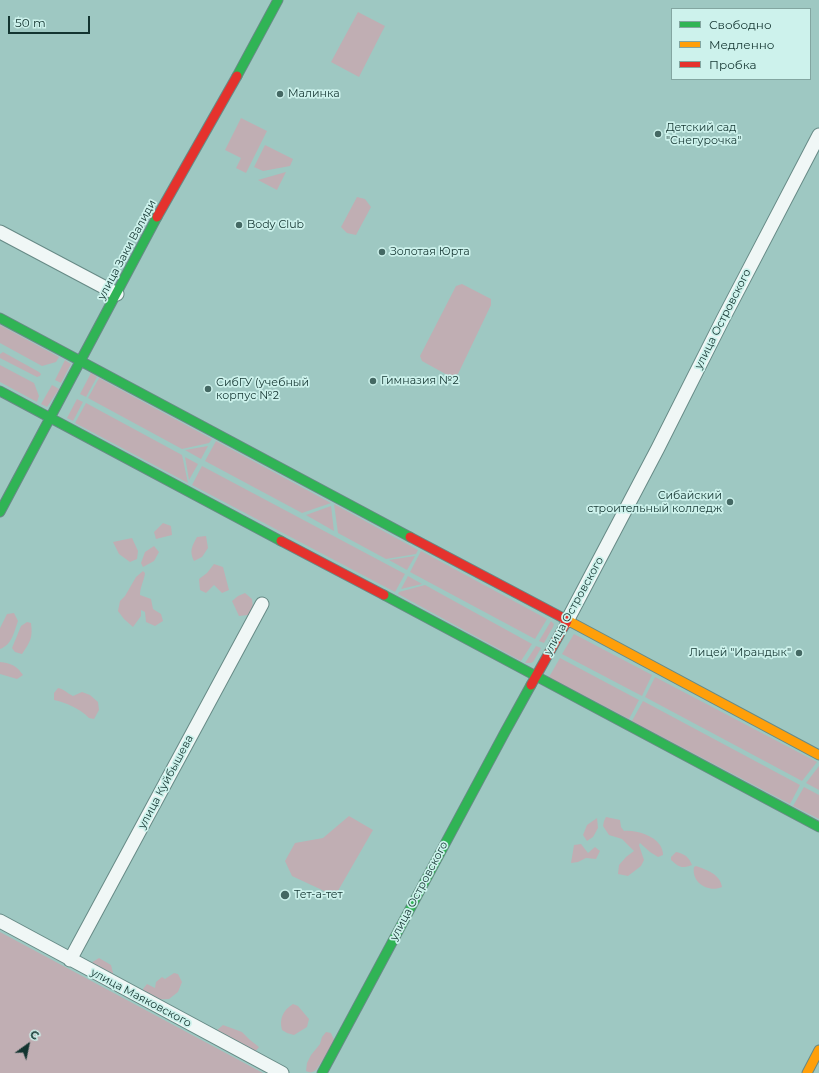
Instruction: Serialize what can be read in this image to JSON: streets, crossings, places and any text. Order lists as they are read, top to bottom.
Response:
{
  "streets": {
    "main road": ["улица Заки Валиди", "улица Островского"],
    "street": ["улица Куйбышева", "улица Маяковского"]
  },
  "crossings": [
    ["улица Куйбышева", "улица Маяковского"]
  ],
  "places": [
    "Малинка",
    "Детский сад \"Снегурочка\"",
    "Body Club",
    "Золотая Юрта",
    "Гимназия №2",
    "СибГУ (учебный корпус №2",
    "Сибайский строительный колледж",
    "Лицей \"Ирандык\"",
    "Тет-а-тет"
  ],
  "legend": ["Свободно", "Медленно", "Пробка"],
  "scale_bar": "50 m",
  "north": "top right"
}
